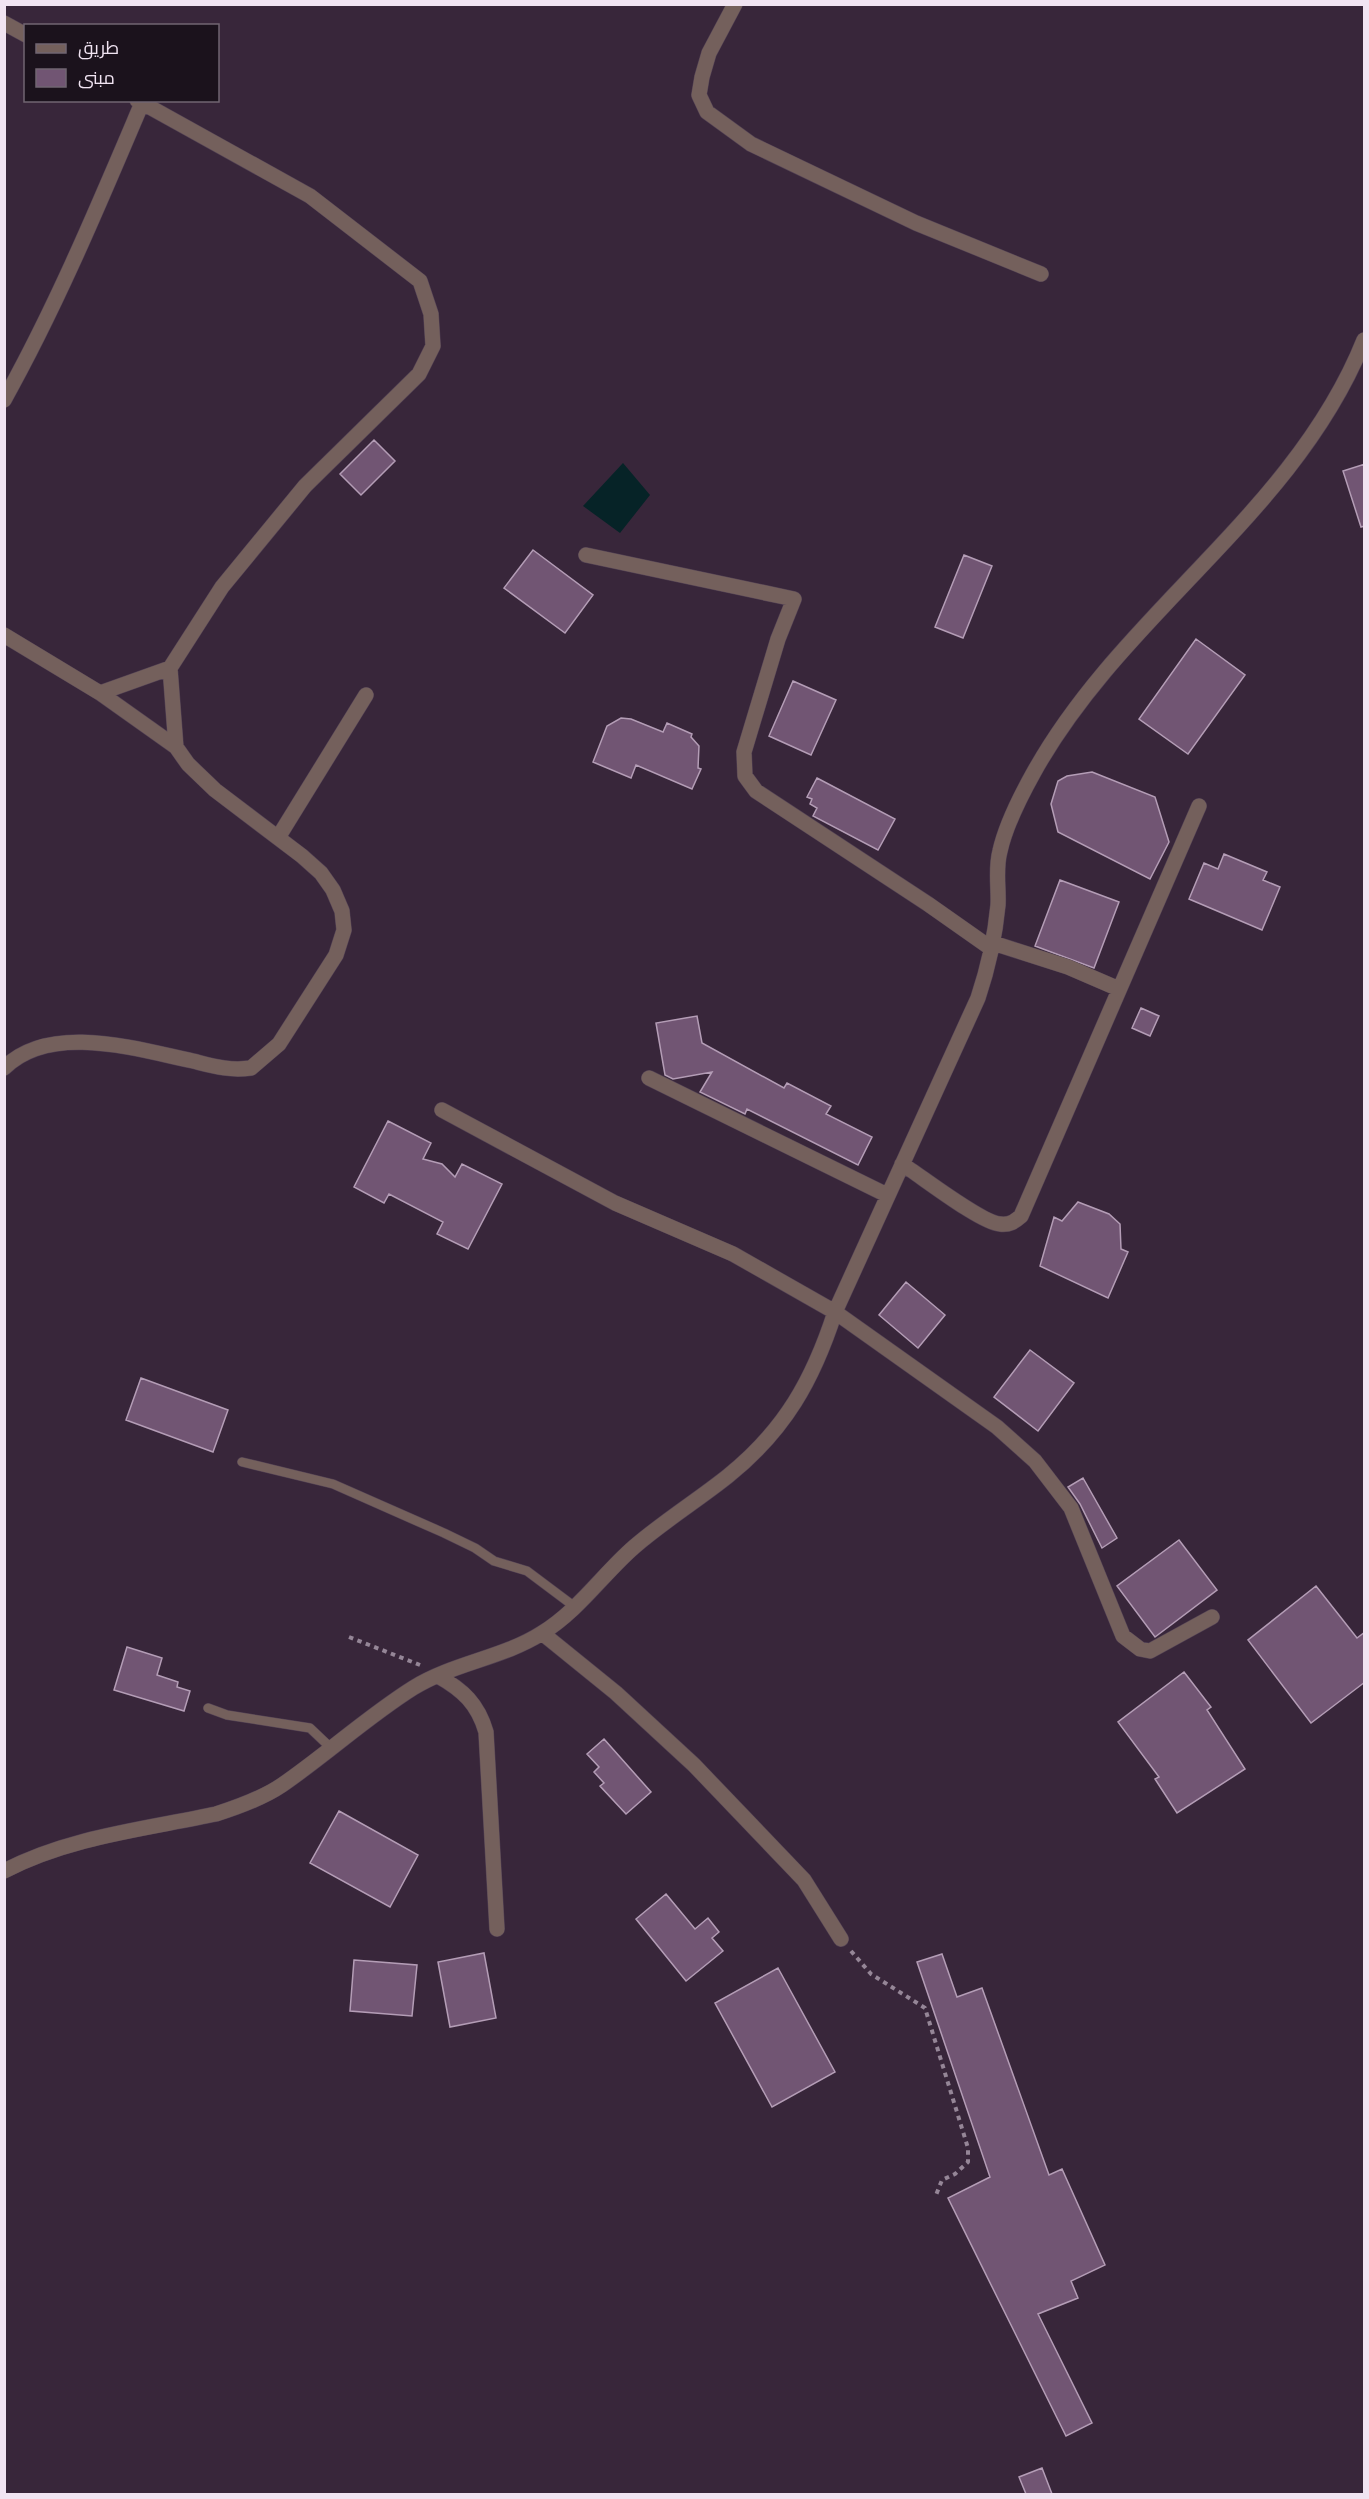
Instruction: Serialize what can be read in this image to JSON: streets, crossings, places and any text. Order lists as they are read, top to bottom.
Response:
{
  "legend": ["طريق", "مبنى"]
}
